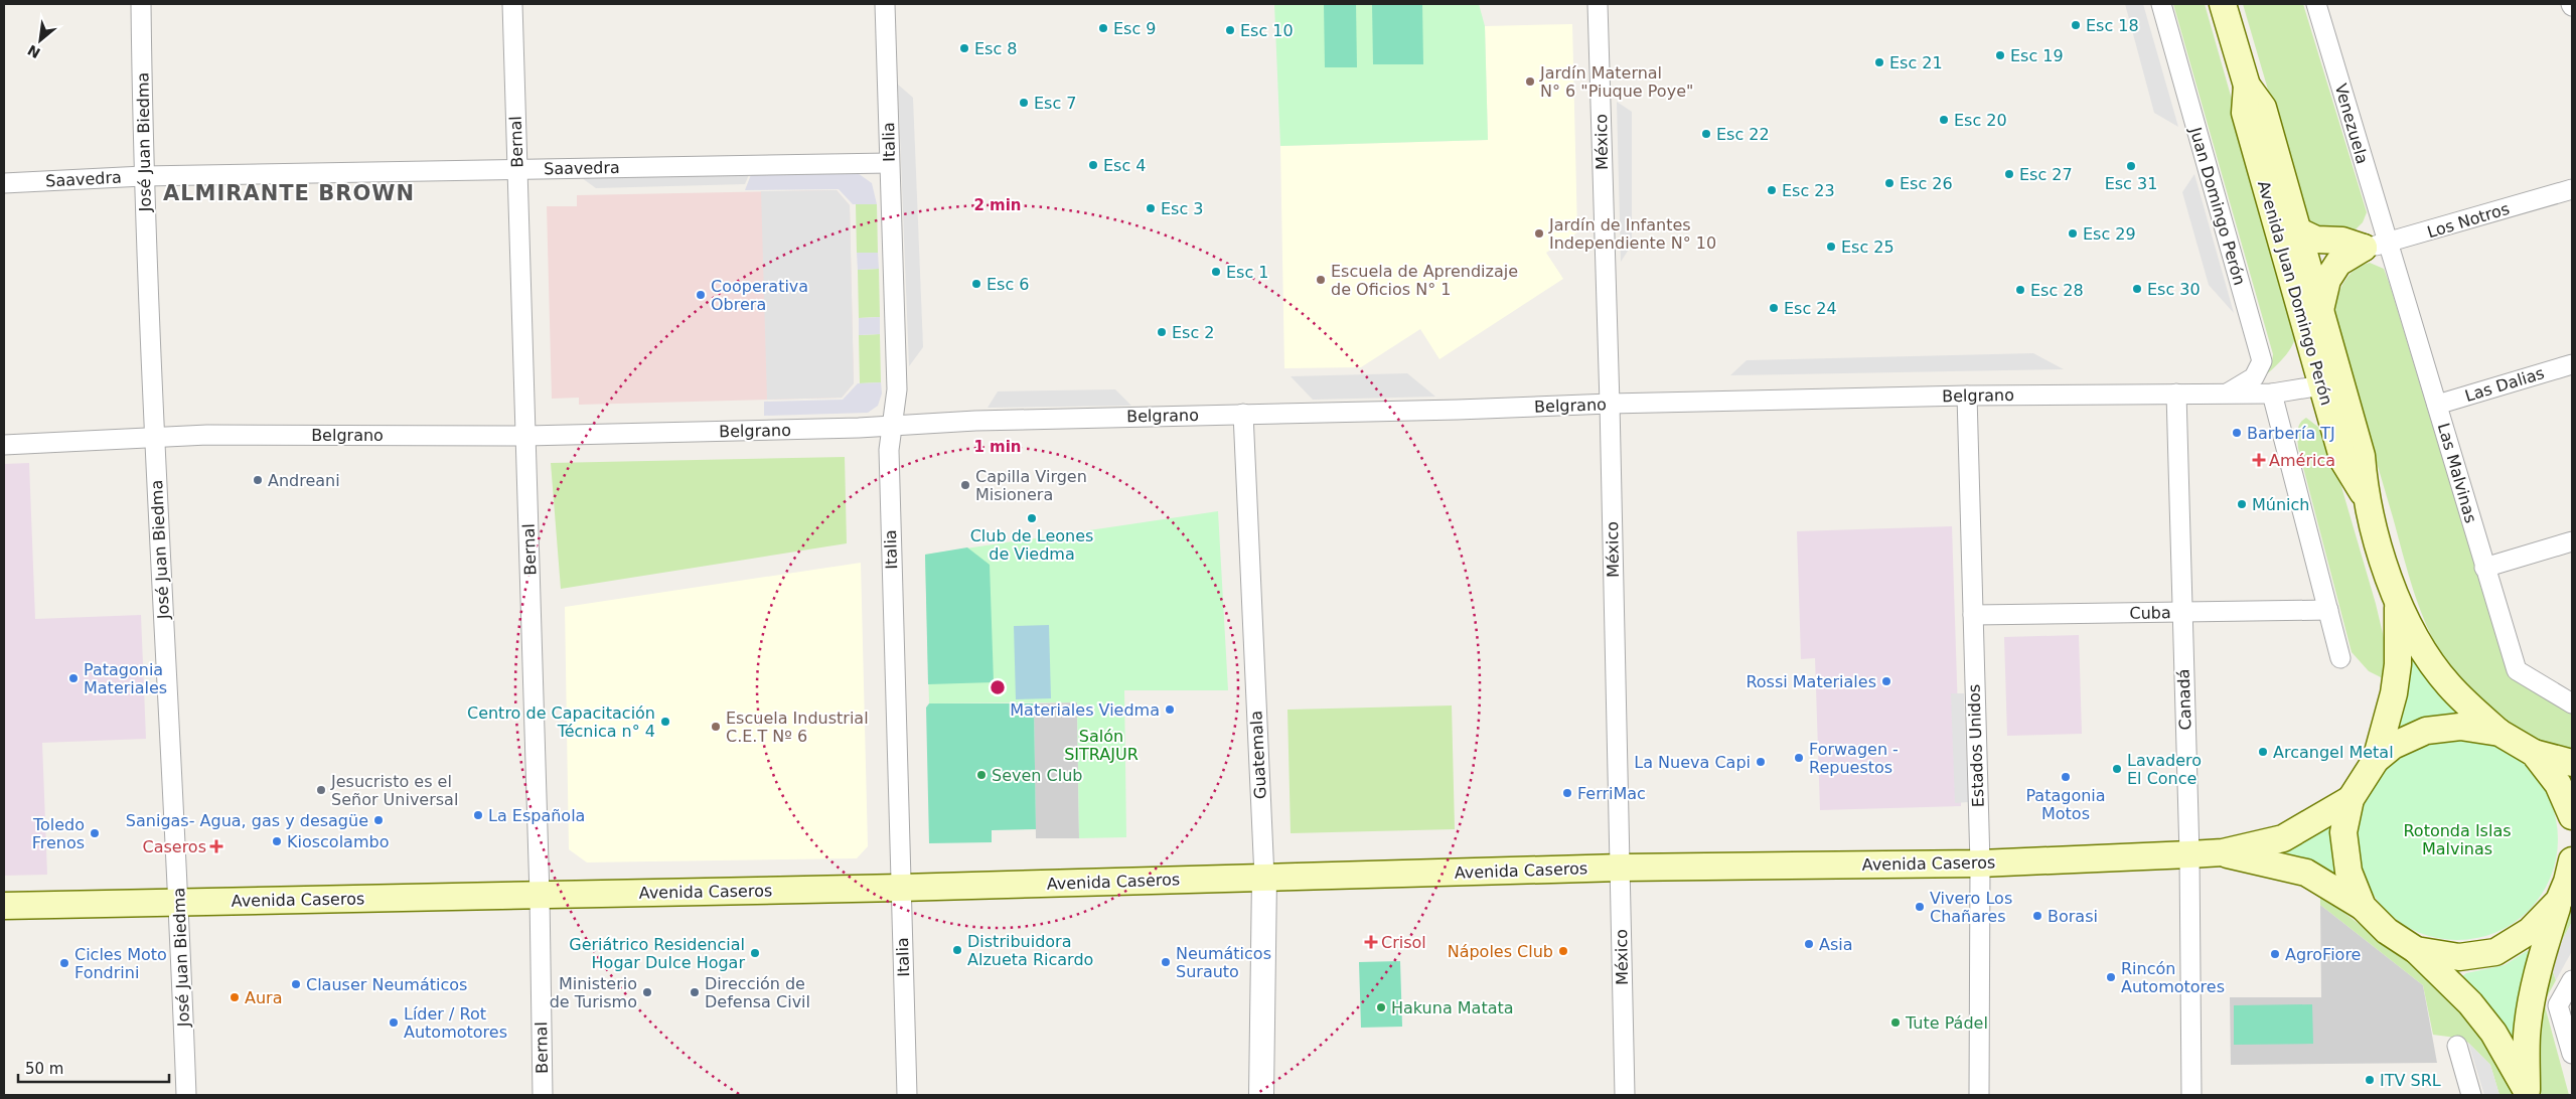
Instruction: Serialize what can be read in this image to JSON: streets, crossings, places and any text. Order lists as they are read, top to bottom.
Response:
{
  "streets": {
    "main road": ["Avenida Juan Domingo Perón", "Avenida Caseros"],
    "street": [
      "Venezuela",
      "José Juan Biedma",
      "Bernal",
      "Italia",
      "México",
      "Saavedra",
      "Juan Domingo Perón",
      "Los Notros",
      "Las Dalias",
      "Belgrano",
      "Las Malvinas",
      "Cuba",
      "Canadá",
      "Estados Unidos",
      "Guatemala"
    ]
  },
  "crossings": [
    ["Venezuela", "Los Notros"],
    ["Venezuela", "Las Malvinas"],
    ["José Juan Biedma", "Saavedra"],
    ["José Juan Biedma", "Belgrano"],
    ["José Juan Biedma", "Avenida Caseros"],
    ["Bernal", "Saavedra"],
    ["Bernal", "Belgrano"],
    ["Bernal", "Avenida Caseros"],
    ["Italia", "Saavedra"],
    ["Italia", "Belgrano"],
    ["Italia", "Avenida Caseros"],
    ["México", "Belgrano"],
    ["México", "Avenida Caseros"],
    ["Juan Domingo Perón", "Belgrano"],
    ["Los Notros", "Las Malvinas"],
    ["Avenida Juan Domingo Perón", "Belgrano"],
    ["Las Dalias", "Las Malvinas"],
    ["Belgrano", "Canadá"],
    ["Belgrano", "Estados Unidos"],
    ["Belgrano", "Guatemala"],
    ["Cuba", "Canadá"],
    ["Cuba", "Estados Unidos"],
    ["Canadá", "Avenida Caseros"],
    ["Estados Unidos", "Avenida Caseros"],
    ["Guatemala", "Avenida Caseros"]
  ],
  "districts": ["ALMIRANTE BROWN"],
  "parks": ["Salón SITRAJUR", "Rotonda Islas Malvinas"],
  "places": {
    "other": [
      "Esc 18",
      "Esc 9",
      "Esc 10",
      "Esc 8",
      "Esc 19",
      "Esc 21",
      "Jardín Maternal N° 6 \"Piuque Poye\"",
      "Esc 7",
      "Esc 20",
      "Esc 22",
      "Esc 4",
      "Esc 31",
      "Esc 27",
      "Esc 26",
      "Esc 23",
      "Esc 3",
      "Jardín de Infantes Independiente N° 10",
      "Esc 29",
      "Esc 25",
      "Esc 1",
      "Escuela de Aprendizaje de Oficios N° 1",
      "Esc 6",
      "Esc 30",
      "Esc 28",
      "Cooperativa Obrera",
      "Esc 24",
      "Esc 2",
      "Barbería TJ",
      "Andreani",
      "Capilla Virgen Misionera",
      "Múnich",
      "Club de Leones de Viedma",
      "Patagonia Materiales",
      "Rossi Materiales",
      "Materiales Viedma",
      "Centro de Capacitación Técnica n° 4",
      "Escuela Industrial C.E.T Nº 6",
      "Arcangel Metal",
      "Forwagen - Repuestos",
      "La Nueva Capi",
      "Lavadero El Conce",
      "Seven Club",
      "Patagonia Motos",
      "Jesucristo es el Señor Universal",
      "FerriMac",
      "La Española",
      "Sanigas- Agua, gas y desagüe",
      "Toledo Frenos",
      "Kioscolambo",
      "Vivero Los Chañares",
      "Borasi",
      "Asia",
      "Distribuidora Alzueta Ricardo",
      "Nápoles Club",
      "Geriátrico Residencial Hogar Dulce Hogar",
      "AgroFiore",
      "Neumáticos Surauto",
      "Cicles Moto Fondrini",
      "Rincón Automotores",
      "Clauser Neumáticos",
      "Ministerio de Turismo",
      "Dirección de Defensa Civil",
      "Aura",
      "Hakuna Matata",
      "Líder / Rot Automotores",
      "Tute Pádel",
      "ITV SRL"
    ],
    "health": ["América", "Caseros", "Crisol"]
  },
  "scale_bar": "50 m",
  "north": "bottom left",
  "rings": ["2 min", "1 min"]
}
